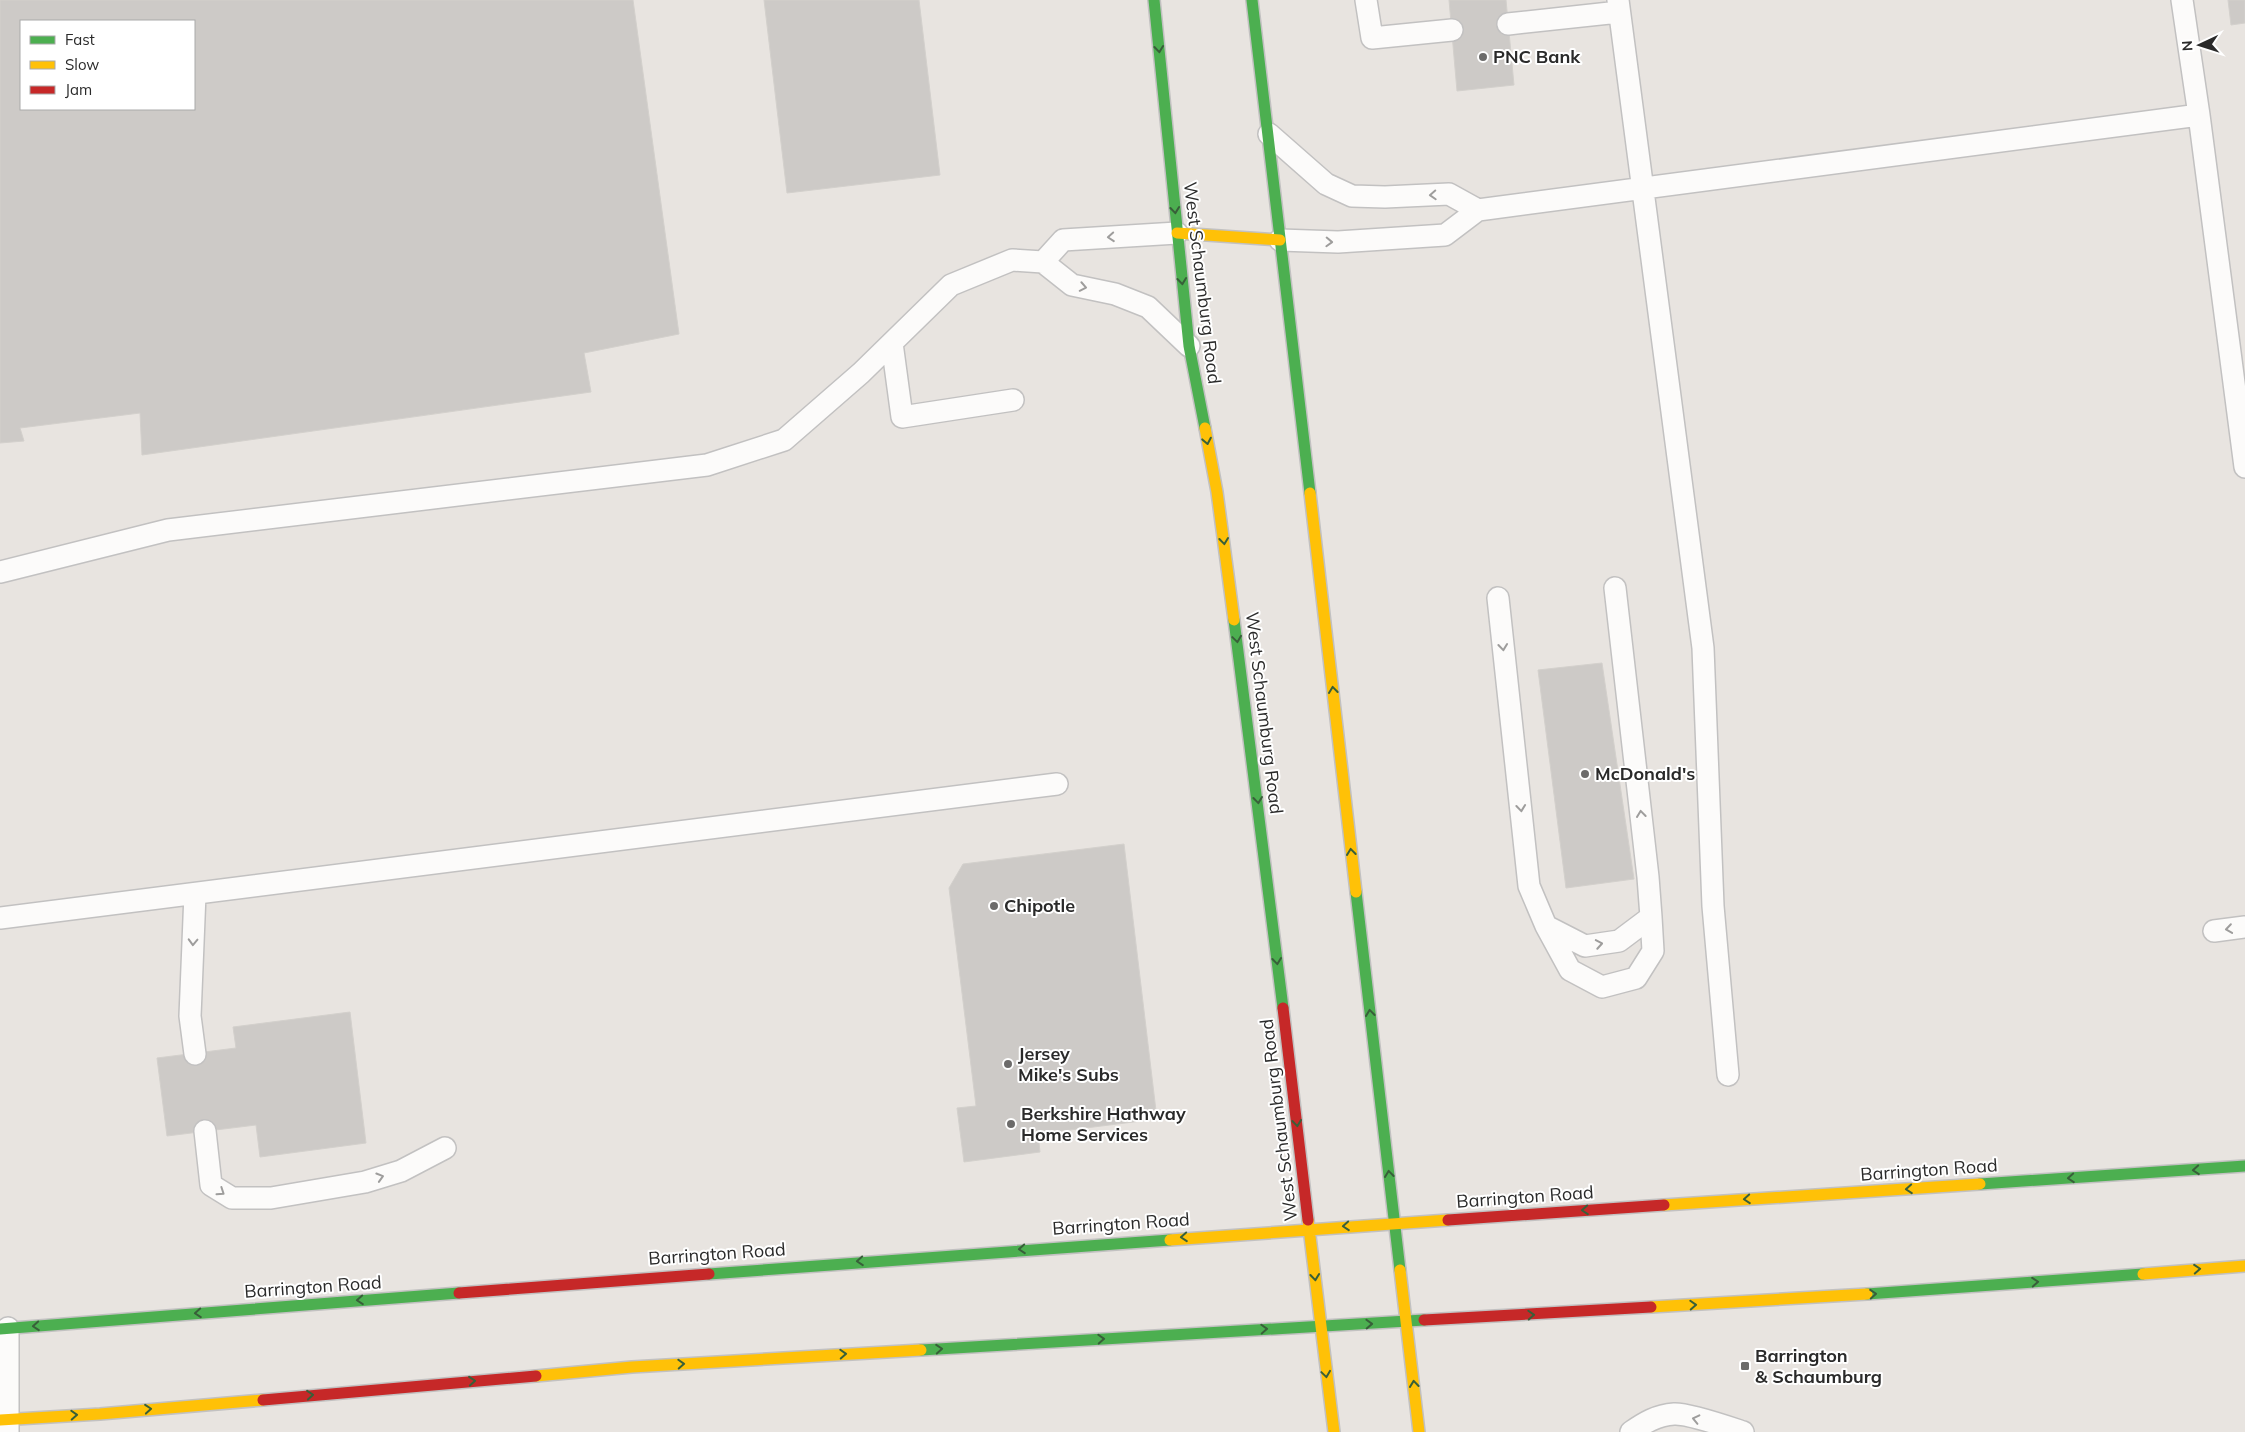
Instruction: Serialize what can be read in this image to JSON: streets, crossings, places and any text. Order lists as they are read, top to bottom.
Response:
{
  "streets": {
    "main road": ["West Schaumburg Road", "Barrington Road"]
  },
  "crossings": [
    ["West Schaumburg Road", "Barrington Road"]
  ],
  "places": {
    "other": [
      "PNC Bank",
      "McDonald's",
      "Chipotle",
      "Jersey Mike's Subs",
      "Berkshire Hathway Home Services"
    ],
    "transit": ["Barrington & Schaumburg"]
  },
  "legend": ["Fast", "Slow", "Jam"],
  "north": "left"
}
